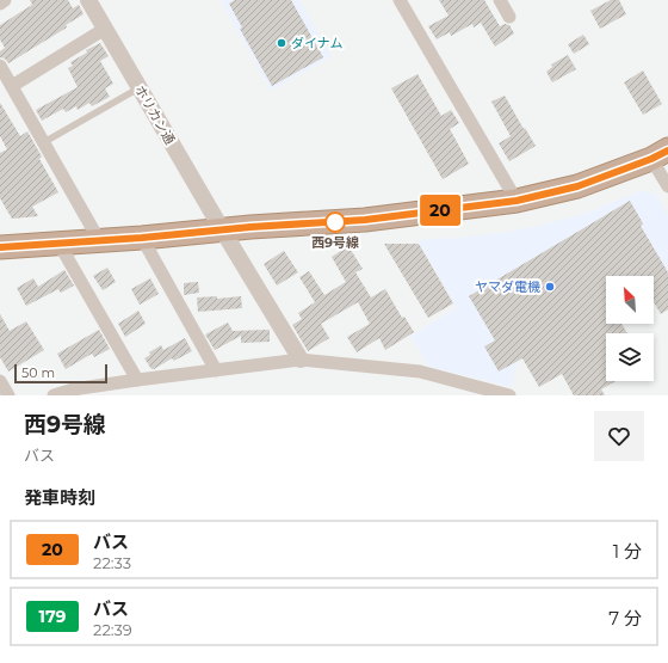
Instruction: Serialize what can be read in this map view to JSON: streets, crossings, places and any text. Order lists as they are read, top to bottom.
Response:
{
  "streets": {
    "street": ["ホリカン通"]
  },
  "places": ["ダイナム", "西9号線", "ヤマダ電機"],
  "lines": ["bus line 20"],
  "scale_bar": "50 m",
  "north": "top left",
  "page": {
    "on_map": "20",
    "scale": "50 m",
    "heading": [
      ["西9号線", "バス"],
      "発車時刻"
    ],
    "list": [
      {
        "mark": "20",
        "name": "バス",
        "note": "22:33",
        "value": "1 分"
      },
      {
        "mark": "179",
        "name": "バス",
        "note": "22:39",
        "value": "7 分"
      }
    ]
  }
}
